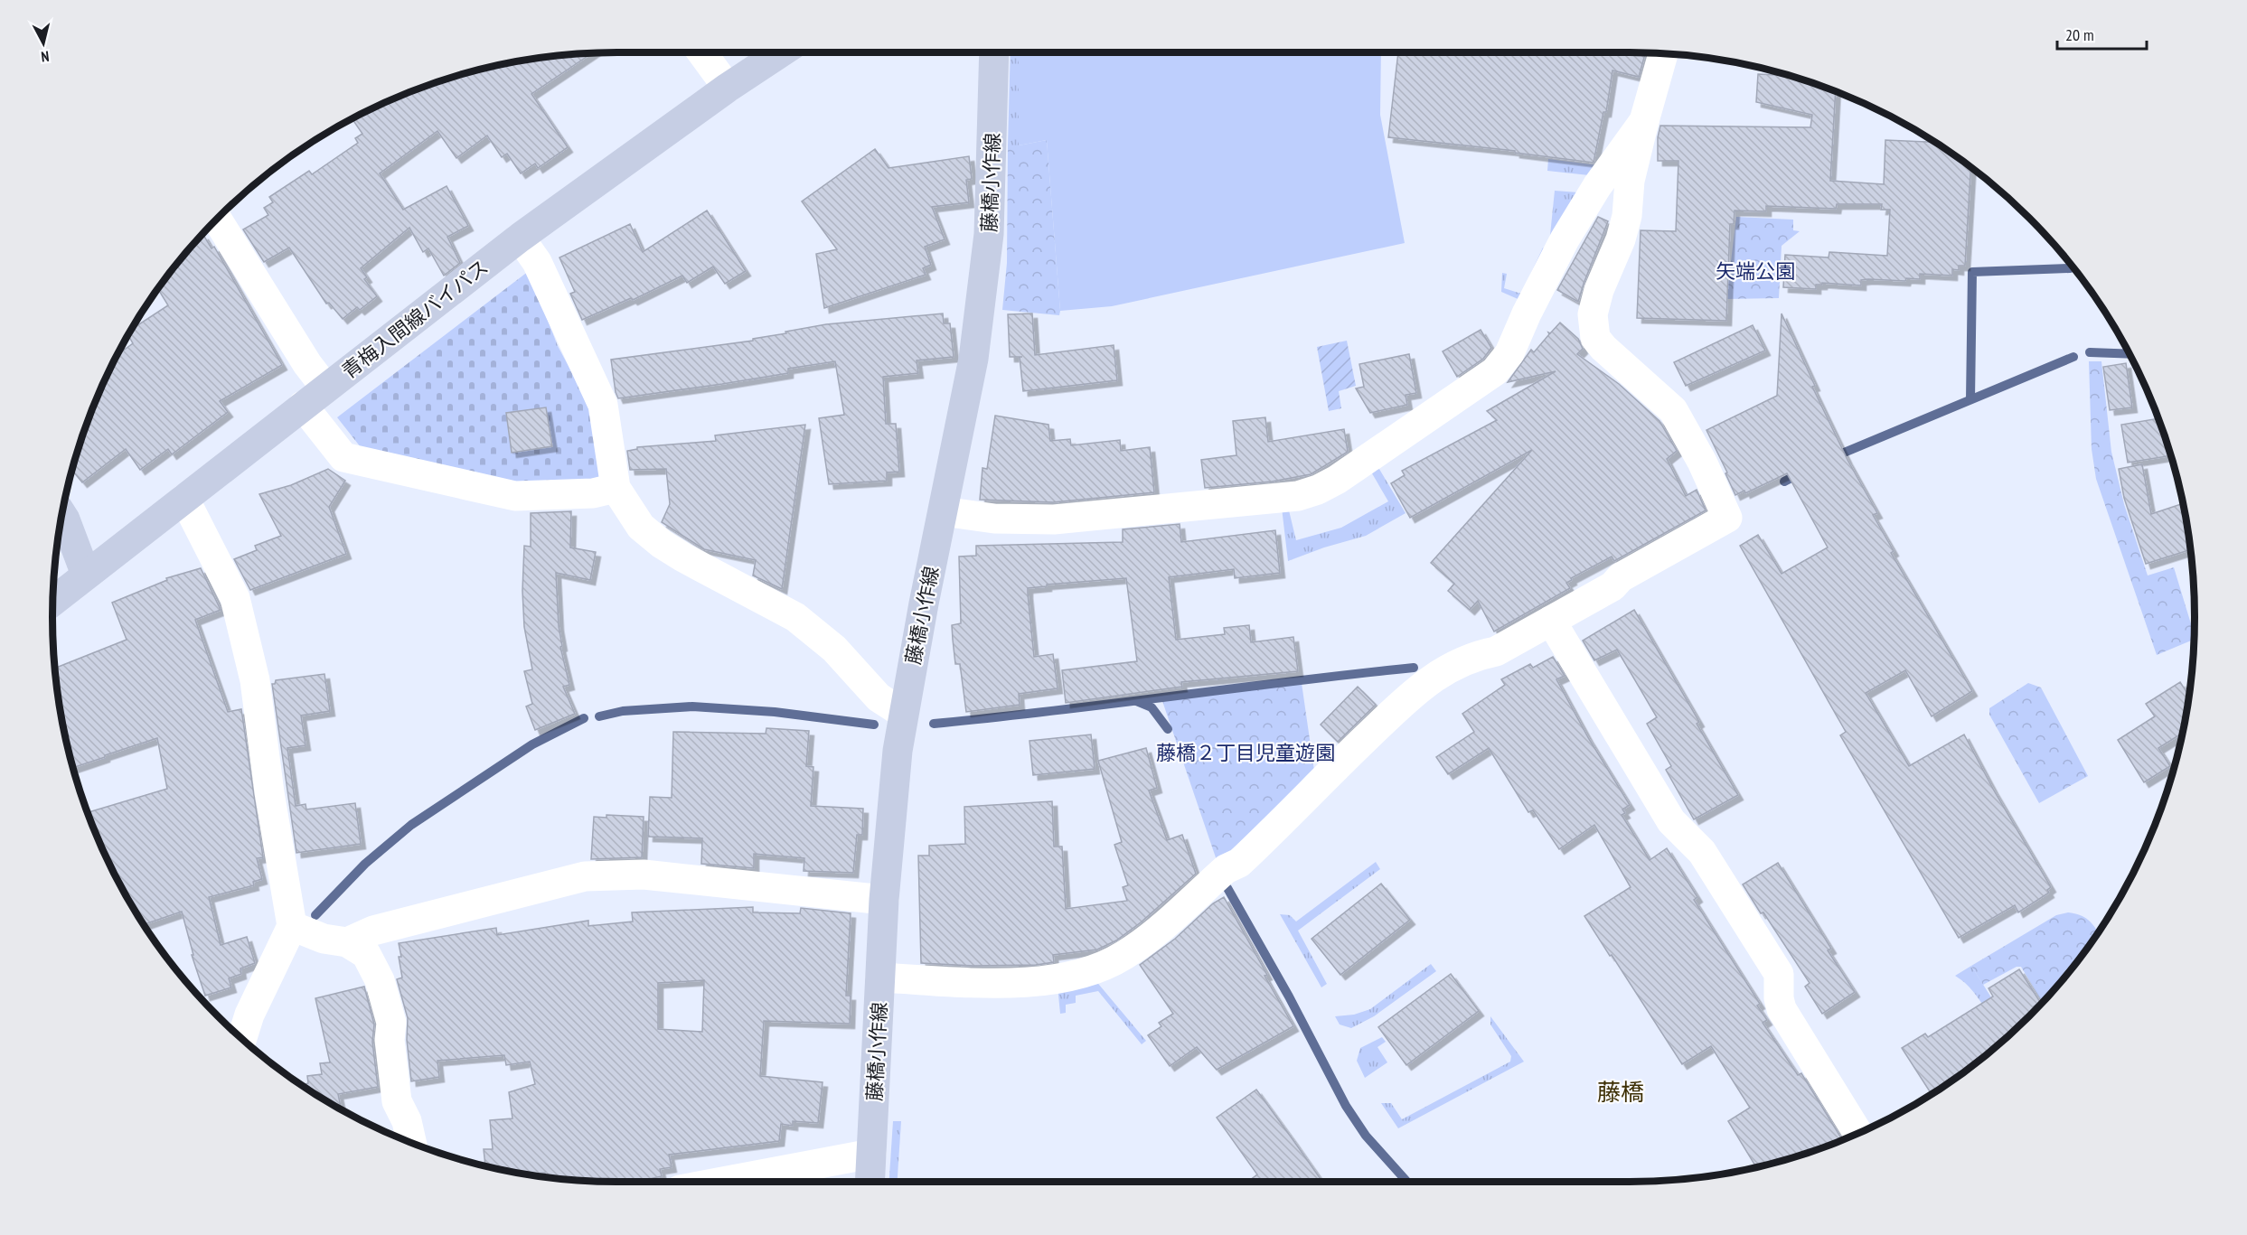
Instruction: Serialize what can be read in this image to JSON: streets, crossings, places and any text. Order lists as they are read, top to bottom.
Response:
{
  "streets": {
    "main road": ["藤橋小作線", "青梅入間線バイパス"]
  },
  "districts": ["藤橋"],
  "parks": ["矢端公園", "藤橋２丁目児童遊園"],
  "scale_bar": "20 m",
  "north": "bottom"
}
